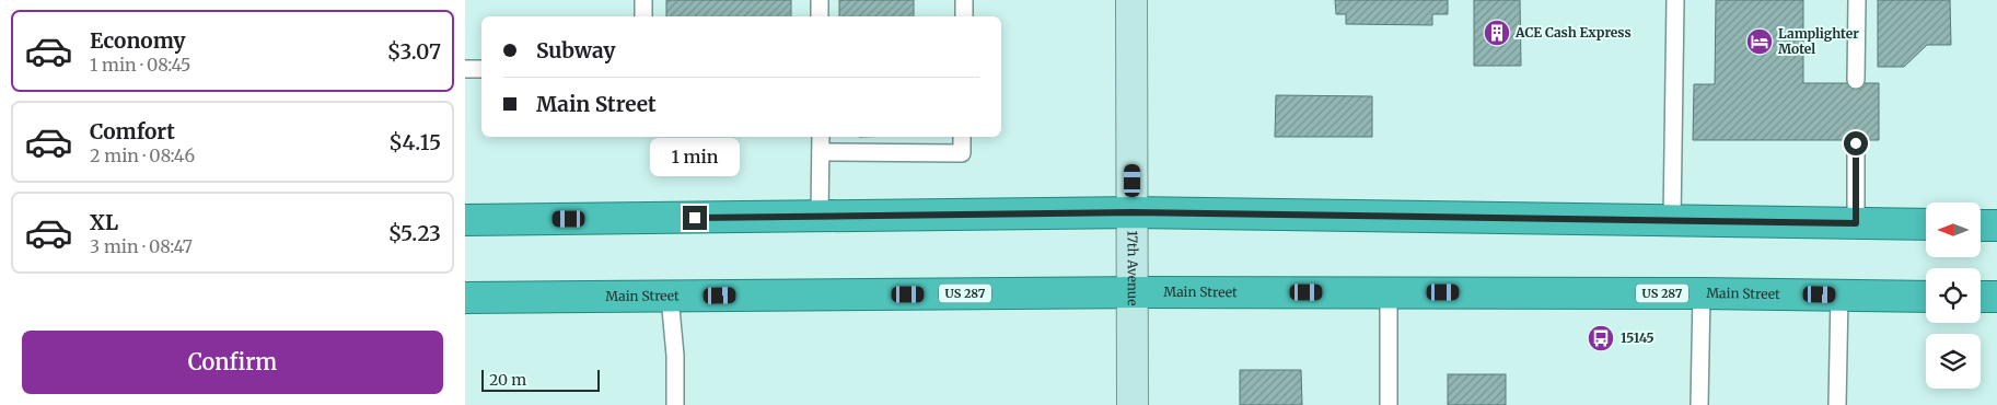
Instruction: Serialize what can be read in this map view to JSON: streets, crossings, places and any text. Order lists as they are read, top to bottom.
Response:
{
  "streets": {
    "highway": ["Main Street", "US 287"],
    "main road": ["17th Avenue"]
  },
  "crossings": [
    ["17th Avenue", "Main Street"]
  ],
  "places": {
    "building": ["ACE Cash Express"],
    "hotel": ["Lamplighter Motel"],
    "bus stop": ["15145"]
  },
  "scale_bar": "20 m",
  "north": "left",
  "page": {
    "list": [
      {
        "name": "Economy",
        "note": "1 min · 08:45",
        "value": "$3.07"
      },
      {
        "name": "Comfort",
        "note": "2 min · 08:46",
        "value": "$4.15"
      },
      {
        "name": "XL",
        "note": "3 min · 08:47",
        "value": "$5.23"
      }
    ],
    "banner": ["Subway", "Main Street"],
    "bubble": "1 min",
    "buttons": "Confirm",
    "scale": "20 m"
  }
}
